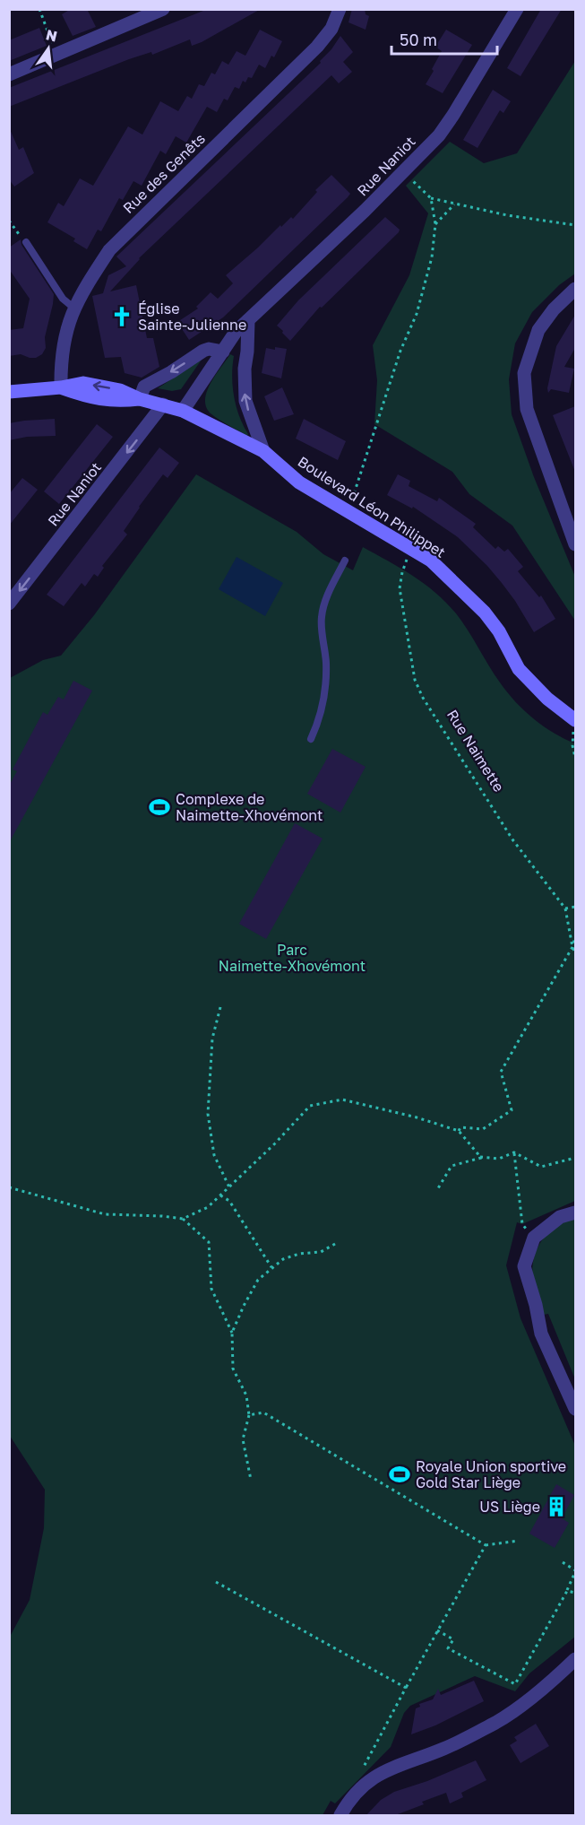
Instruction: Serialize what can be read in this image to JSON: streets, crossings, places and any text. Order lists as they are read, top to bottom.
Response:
{
  "streets": {
    "street": ["Rue Naniot", "Rue des Genêts", "Boulevard Léon Philippet"],
    "path": ["Rue Naimette"]
  },
  "crossings": [
    ["Rue Naniot", "Boulevard Léon Philippet"],
    ["Rue des Genêts", "Boulevard Léon Philippet"],
    ["Boulevard Léon Philippet", "Rue Naimette"]
  ],
  "parks": ["Parc Naimette-Xhovémont"],
  "places": {
    "church": ["Église Sainte-Julienne"],
    "sports": ["Complexe de Naimette-Xhovémont", "Royale Union sportive Gold Star Liège"],
    "building": ["US Liège"]
  },
  "scale_bar": "50 m",
  "north": "top"
}
